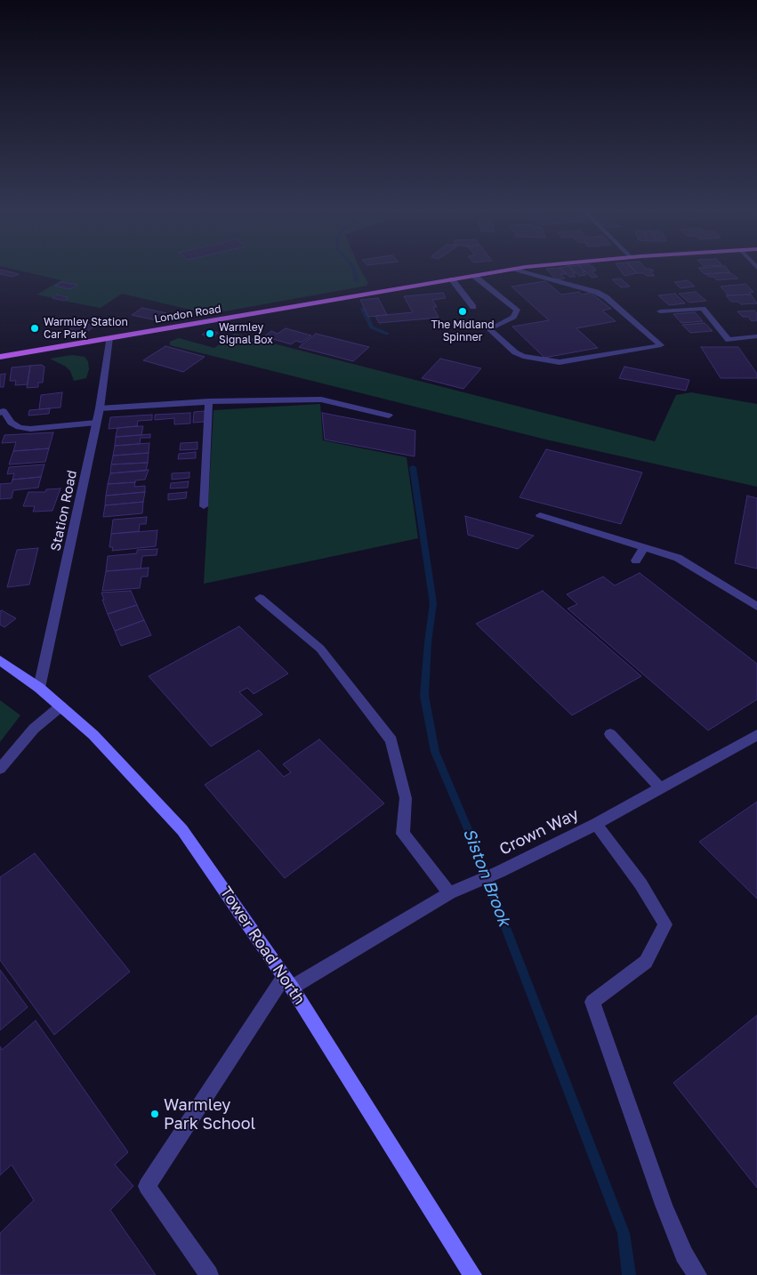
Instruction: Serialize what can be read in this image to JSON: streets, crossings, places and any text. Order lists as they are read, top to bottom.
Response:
{
  "streets": {
    "main road": ["London Road"],
    "street": ["Station Road", "Crown Way", "Tower Road North"]
  },
  "crossings": [
    ["London Road", "Station Road"],
    ["Station Road", "Tower Road North"],
    ["Crown Way", "Tower Road North"]
  ],
  "water": ["Siston Brook"],
  "places": [
    "The Midland Spinner",
    "Warmley Station Car Park",
    "Warmley Signal Box",
    "Warmley Park School"
  ]
}
